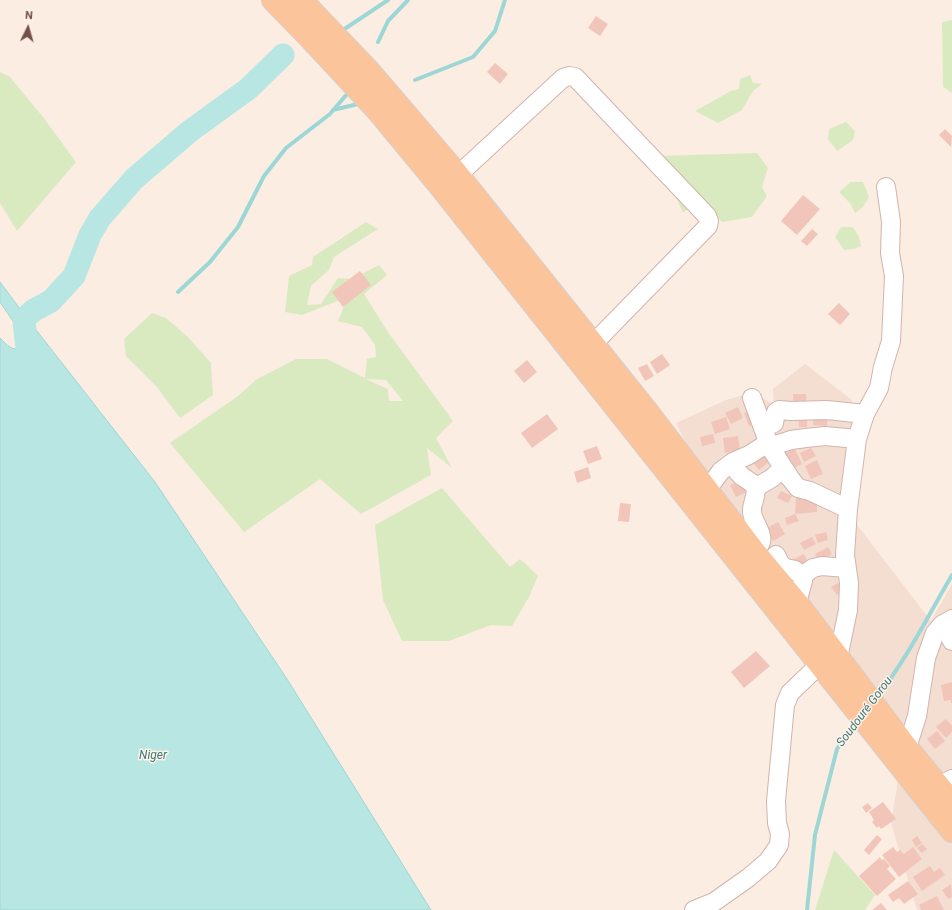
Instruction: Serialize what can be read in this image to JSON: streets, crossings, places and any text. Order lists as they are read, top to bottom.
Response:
{
  "water": ["Soudouré Gorou", "Niger"],
  "north": "top"
}
